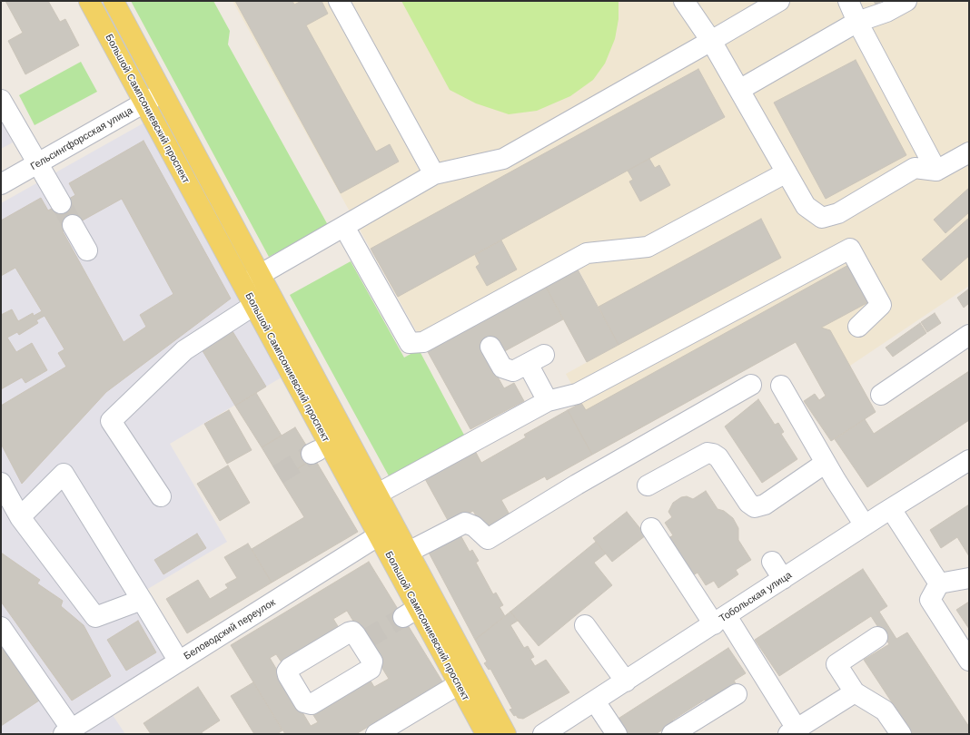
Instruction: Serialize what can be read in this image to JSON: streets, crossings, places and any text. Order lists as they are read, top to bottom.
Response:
{
  "streets": {
    "main road": ["Большой Сампсониевский проспект"],
    "street": ["Гельсингфорсская улица", "Тобольская улица", "Беловодский переулок"]
  },
  "crossings": [
    ["Большой Сампсониевский проспект", "Гельсингфорсская улица"],
    ["Большой Сампсониевский проспект", "Беловодский переулок"]
  ]
}
